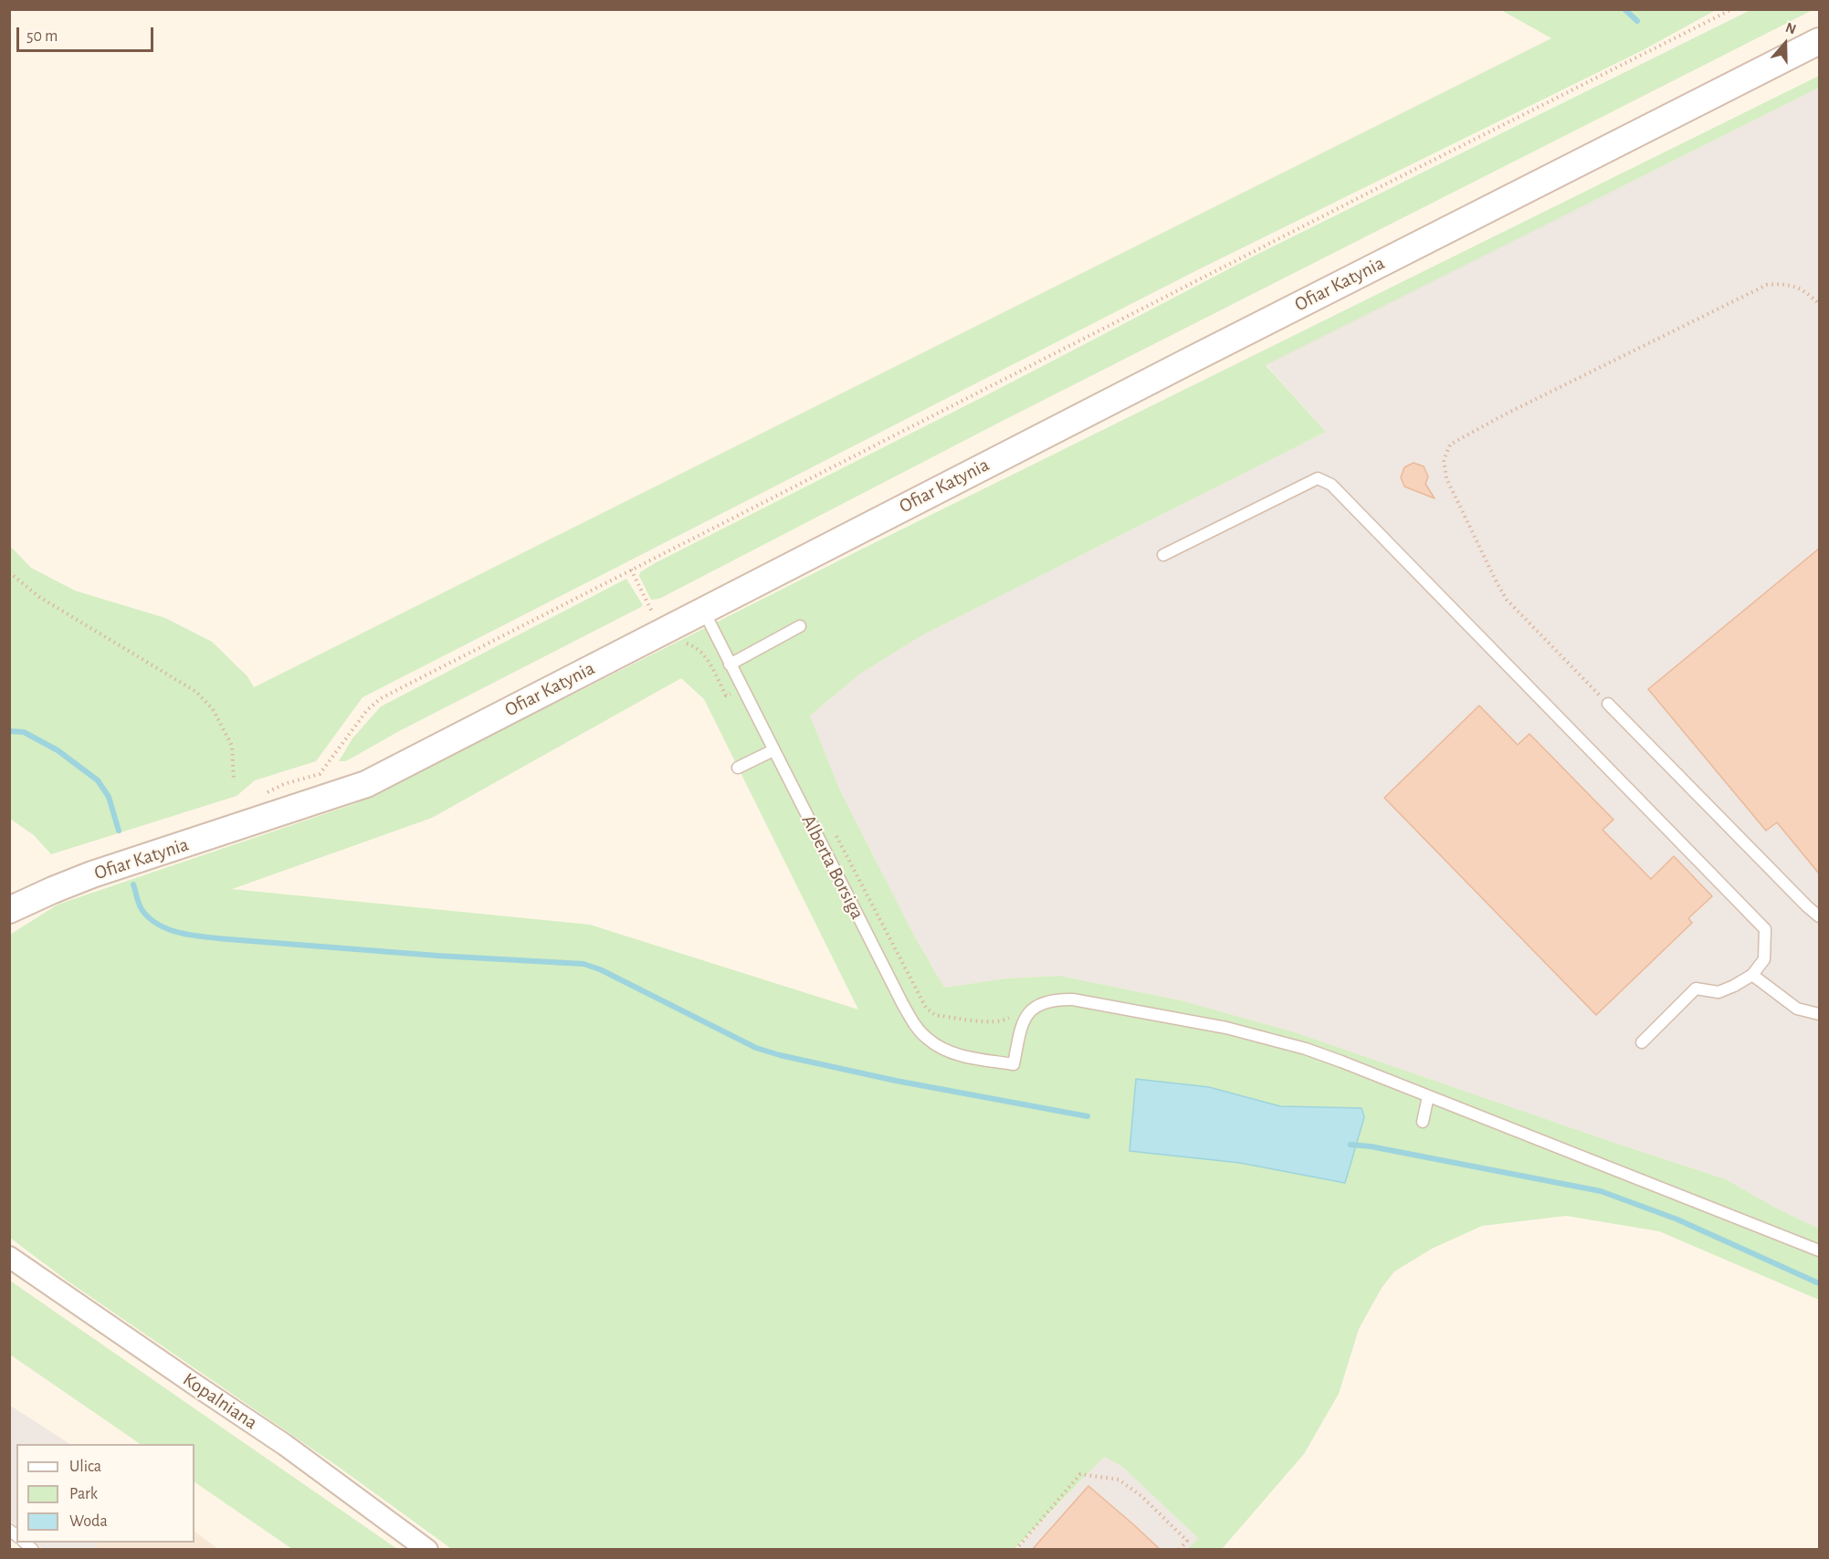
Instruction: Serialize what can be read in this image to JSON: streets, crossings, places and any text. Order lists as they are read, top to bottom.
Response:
{
  "streets": {
    "street": ["Ofiar Katynia", "Kopalniana"],
    "lane": ["Alberta Borsiga"]
  },
  "crossings": [
    ["Ofiar Katynia", "Alberta Borsiga"]
  ],
  "legend": ["Ulica", "Park", "Woda"],
  "scale_bar": "50 m",
  "north": "top"
}
